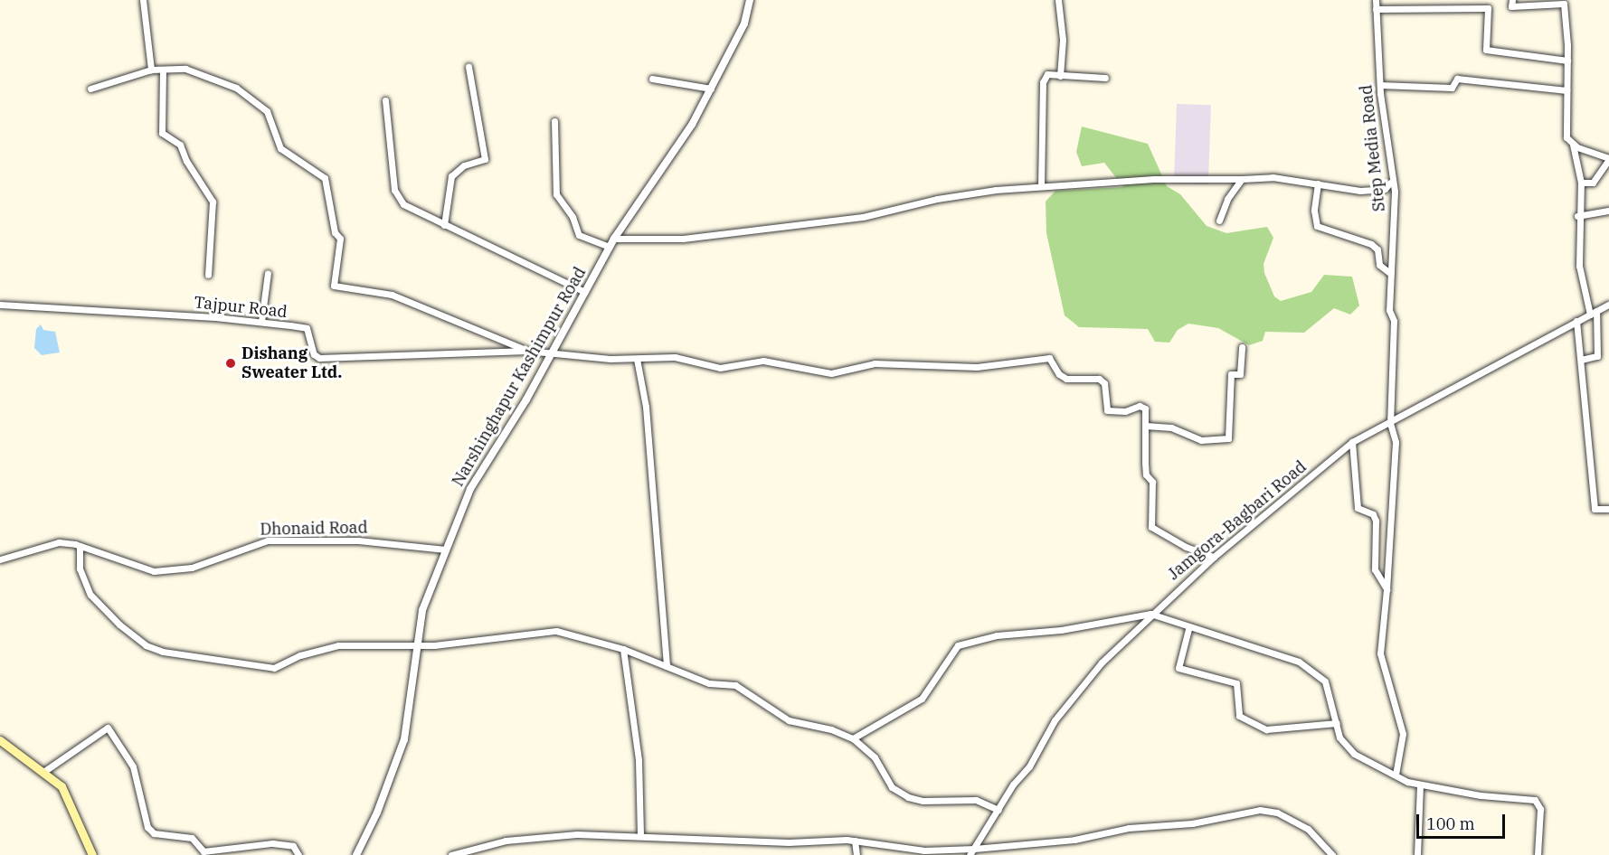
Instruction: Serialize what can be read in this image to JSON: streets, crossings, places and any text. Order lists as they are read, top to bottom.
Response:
{
  "streets": {
    "street": [
      "Step Media Road",
      "Tajpur Road",
      "Narshinghapur Kashimpur Road",
      "Jamgora-Bagbari Road",
      "Dhonaid Road"
    ]
  },
  "crossings": [
    ["Step Media Road", "Jamgora-Bagbari Road"],
    ["Tajpur Road", "Narshinghapur Kashimpur Road"],
    ["Narshinghapur Kashimpur Road", "Dhonaid Road"]
  ],
  "places": ["Dishang Sweater Ltd."],
  "scale_bar": "100 m"
}
